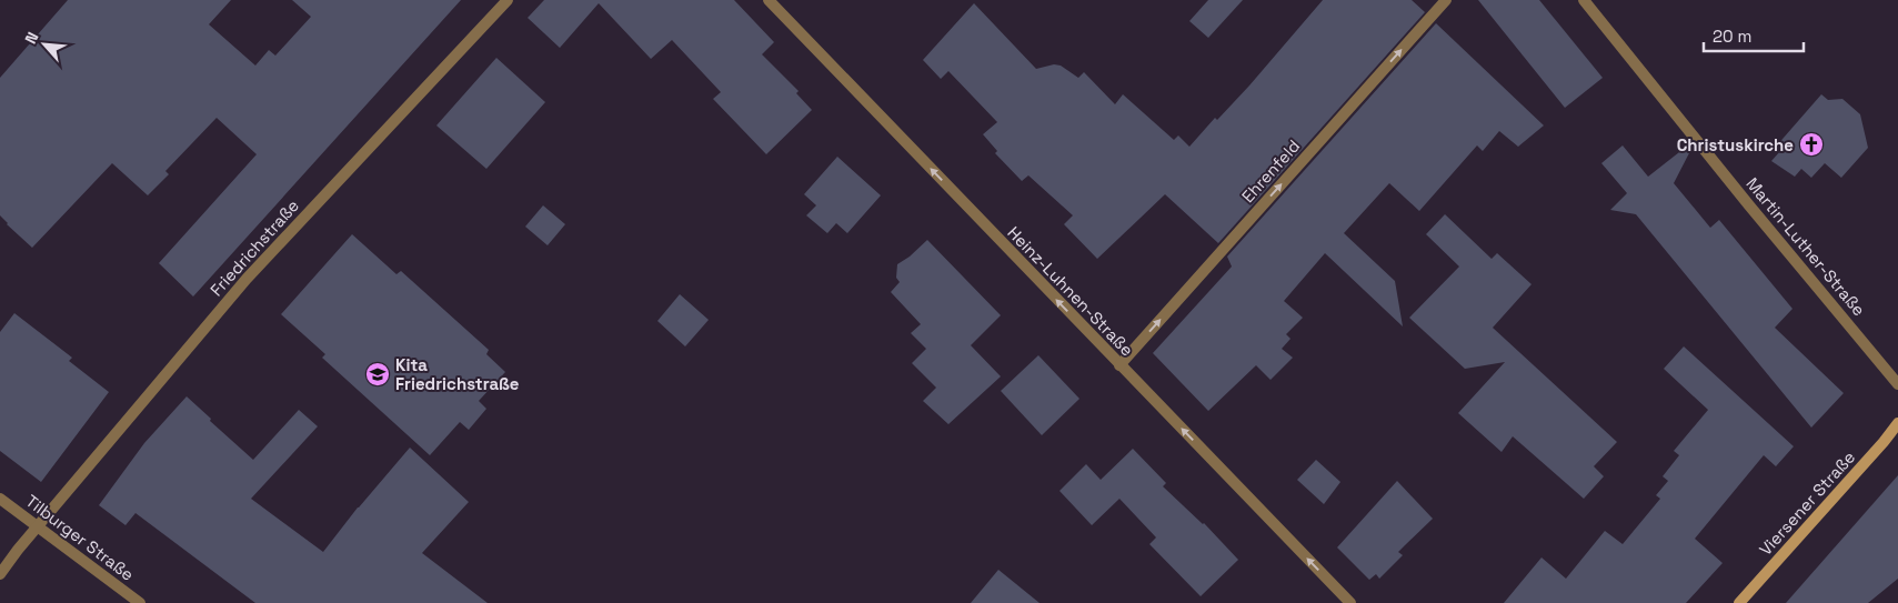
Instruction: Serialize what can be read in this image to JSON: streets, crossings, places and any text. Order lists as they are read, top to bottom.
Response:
{
  "streets": {
    "main road": ["Viersener Straße"],
    "street": [
      "Ehrenfeld",
      "Martin-Luther-Straße",
      "Friedrichstraße",
      "Heinz-Luhnen-Straße",
      "Tilburger Straße"
    ]
  },
  "crossings": [
    ["Ehrenfeld", "Heinz-Luhnen-Straße"],
    ["Friedrichstraße", "Tilburger Straße"]
  ],
  "one_way": ["Ehrenfeld", "Heinz-Luhnen-Straße"],
  "places": {
    "church": ["Christuskirche"],
    "school or university": ["Kita Friedrichstraße"]
  },
  "scale_bar": "20 m",
  "north": "top left"
}
